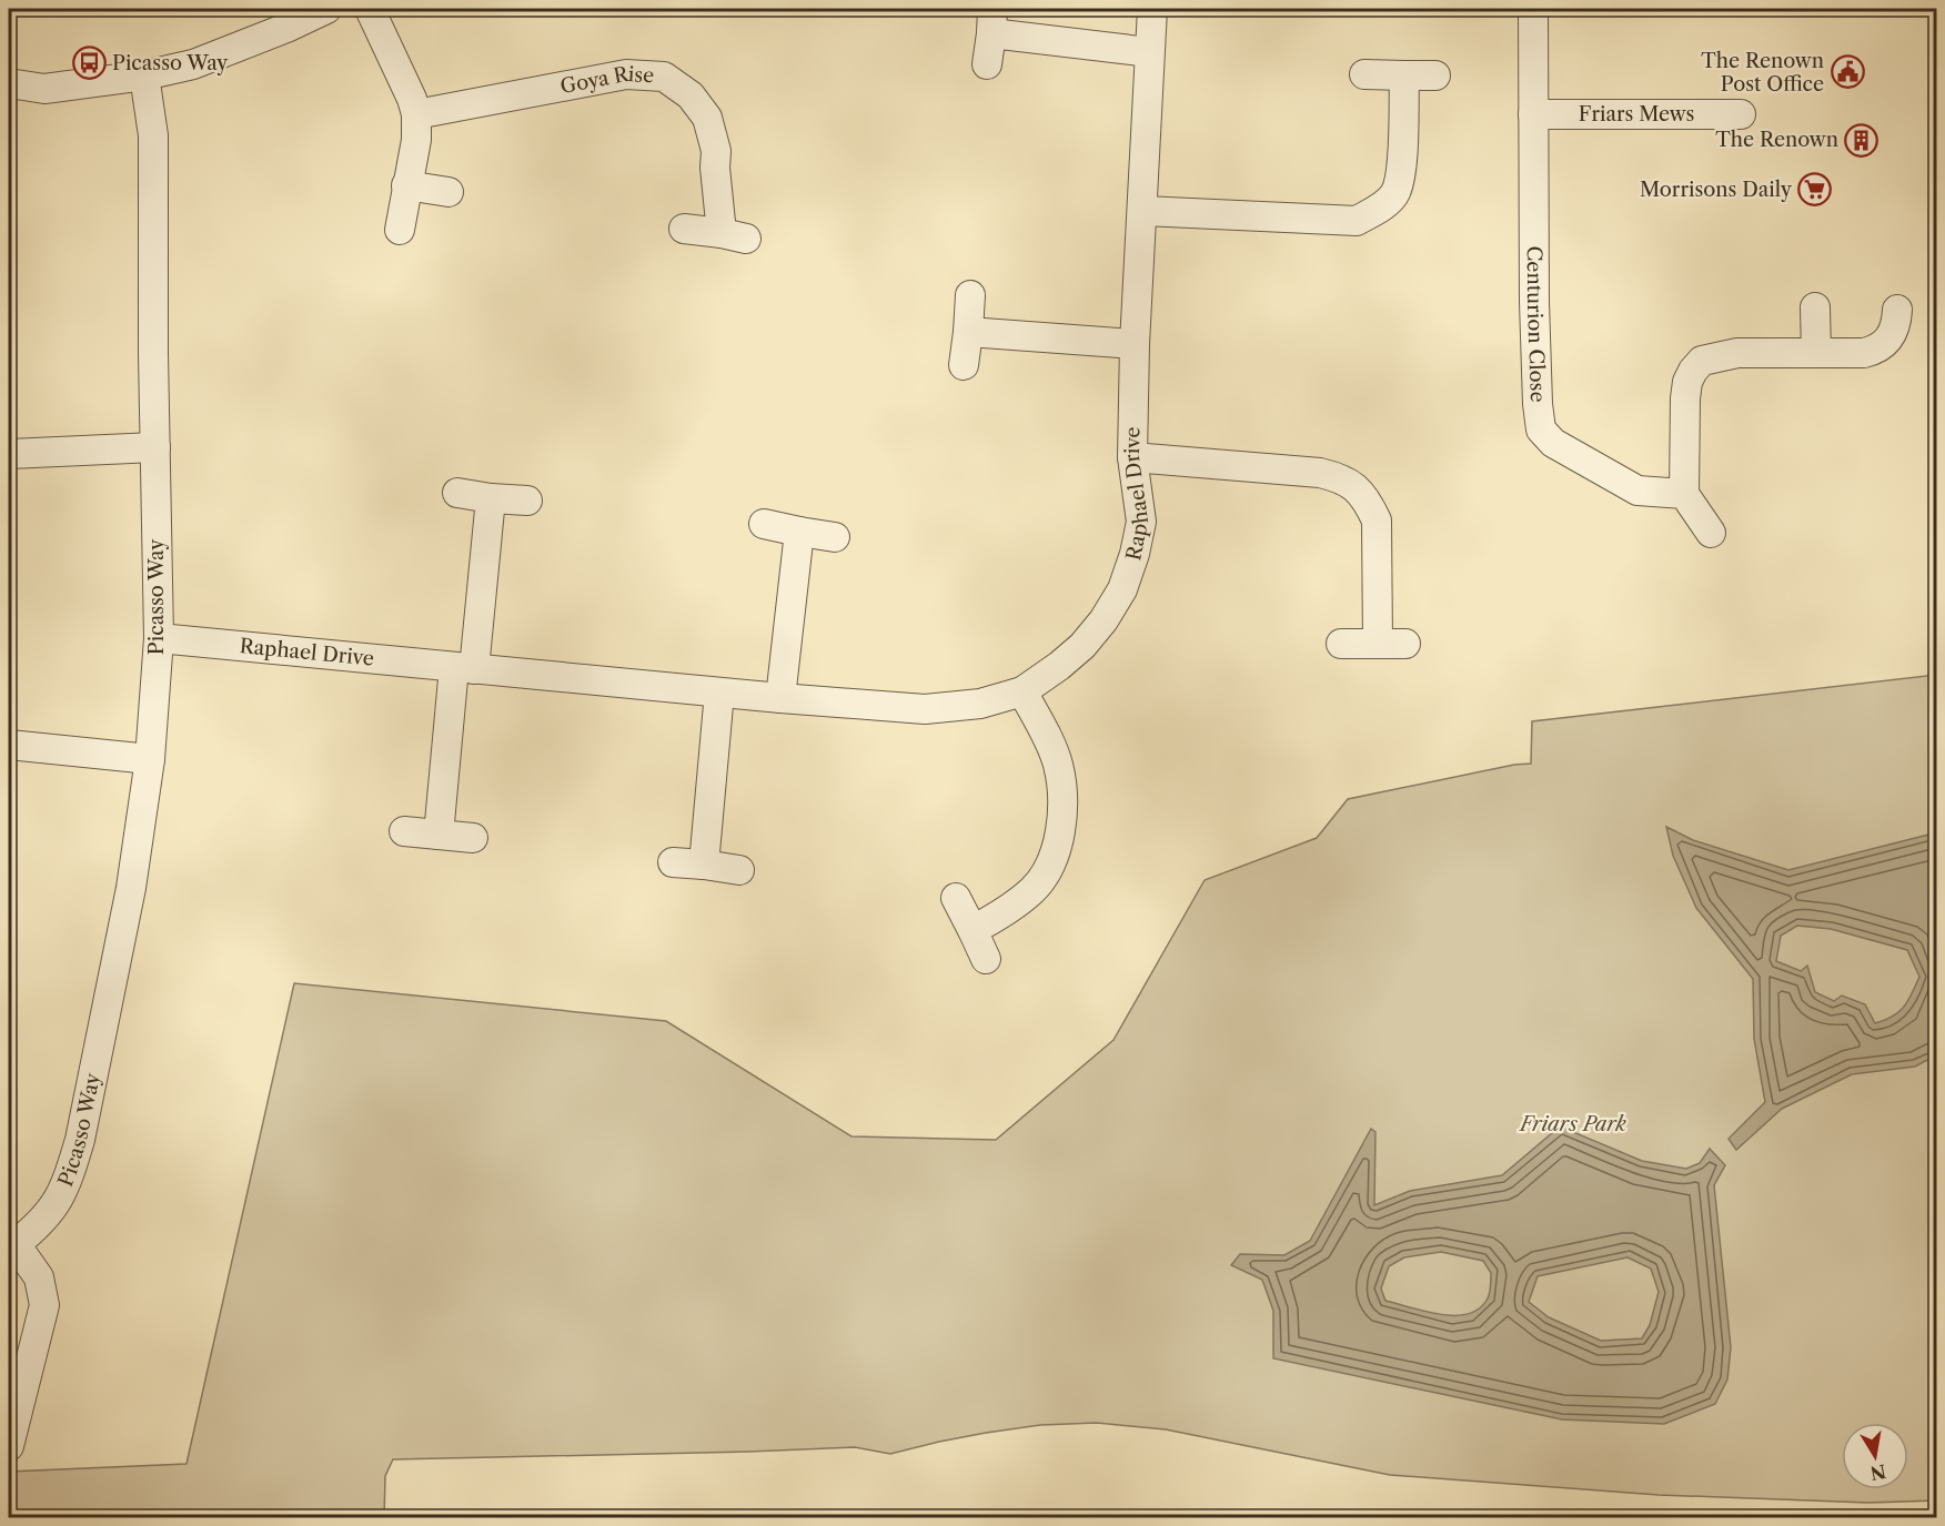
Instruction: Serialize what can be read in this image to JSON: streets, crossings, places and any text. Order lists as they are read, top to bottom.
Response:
{
  "streets": {
    "street": [
      "Goya Rise",
      "Friars Mews",
      "Centurion Close",
      "Raphael Drive",
      "Picasso Way"
    ]
  },
  "crossings": [
    ["Friars Mews", "Centurion Close"],
    ["Raphael Drive", "Picasso Way"]
  ],
  "parks": ["Friars Park"],
  "places": {
    "bus stop": ["Picasso Way"],
    "public building": ["The Renown Post Office"],
    "building": ["The Renown"],
    "supermarket": ["Morrisons Daily"]
  },
  "north": "bottom"
}
